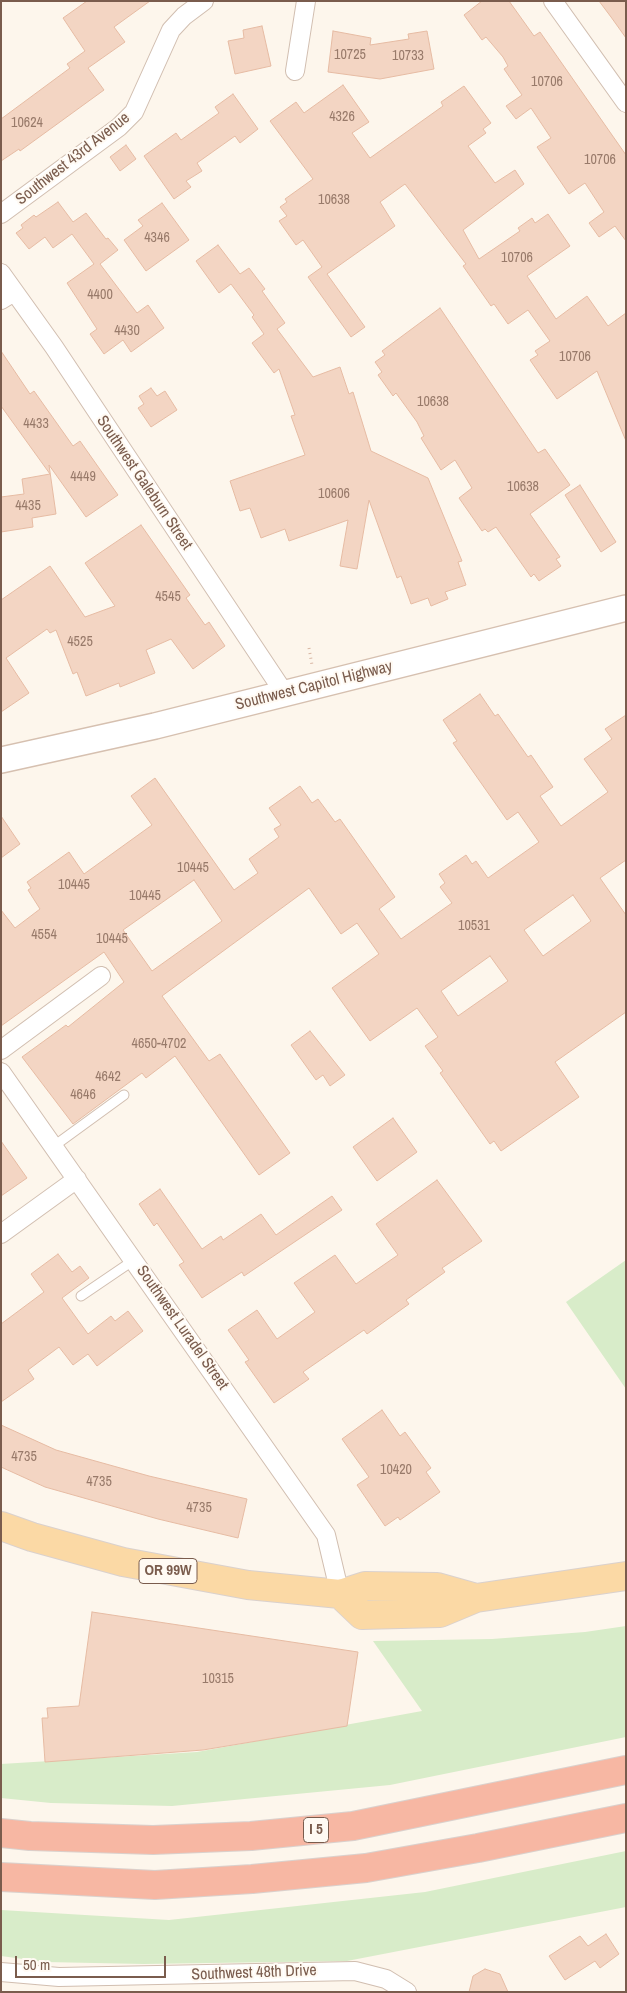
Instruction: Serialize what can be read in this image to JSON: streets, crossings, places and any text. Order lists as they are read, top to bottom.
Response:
{
  "streets": {
    "highway": ["I 5"],
    "main road": ["Southwest Capitol Highway", "OR 99W"],
    "street": [
      "Southwest 43rd Avenue",
      "Southwest Galeburn Street",
      "Southwest Luradel Street",
      "Southwest 48th Drive"
    ]
  },
  "crossings": [
    ["Southwest Galeburn Street", "Southwest Capitol Highway"],
    ["Southwest Luradel Street", "OR 99W"]
  ],
  "house_numbers": [
    "10725",
    "10733",
    "10706",
    "4326",
    "10624",
    "10706",
    "10638",
    "4346",
    "10706",
    "4400",
    "4430",
    "10706",
    "10638",
    "4433",
    "4449",
    "10638",
    "10606",
    "4435",
    "4545",
    "4525",
    "10445",
    "10445",
    "10445",
    "10531",
    "4554",
    "10445",
    "4650-4702",
    "4642",
    "4646",
    "4735",
    "10420",
    "4735",
    "4735",
    "10315"
  ],
  "scale_bar": "50 m"
}
